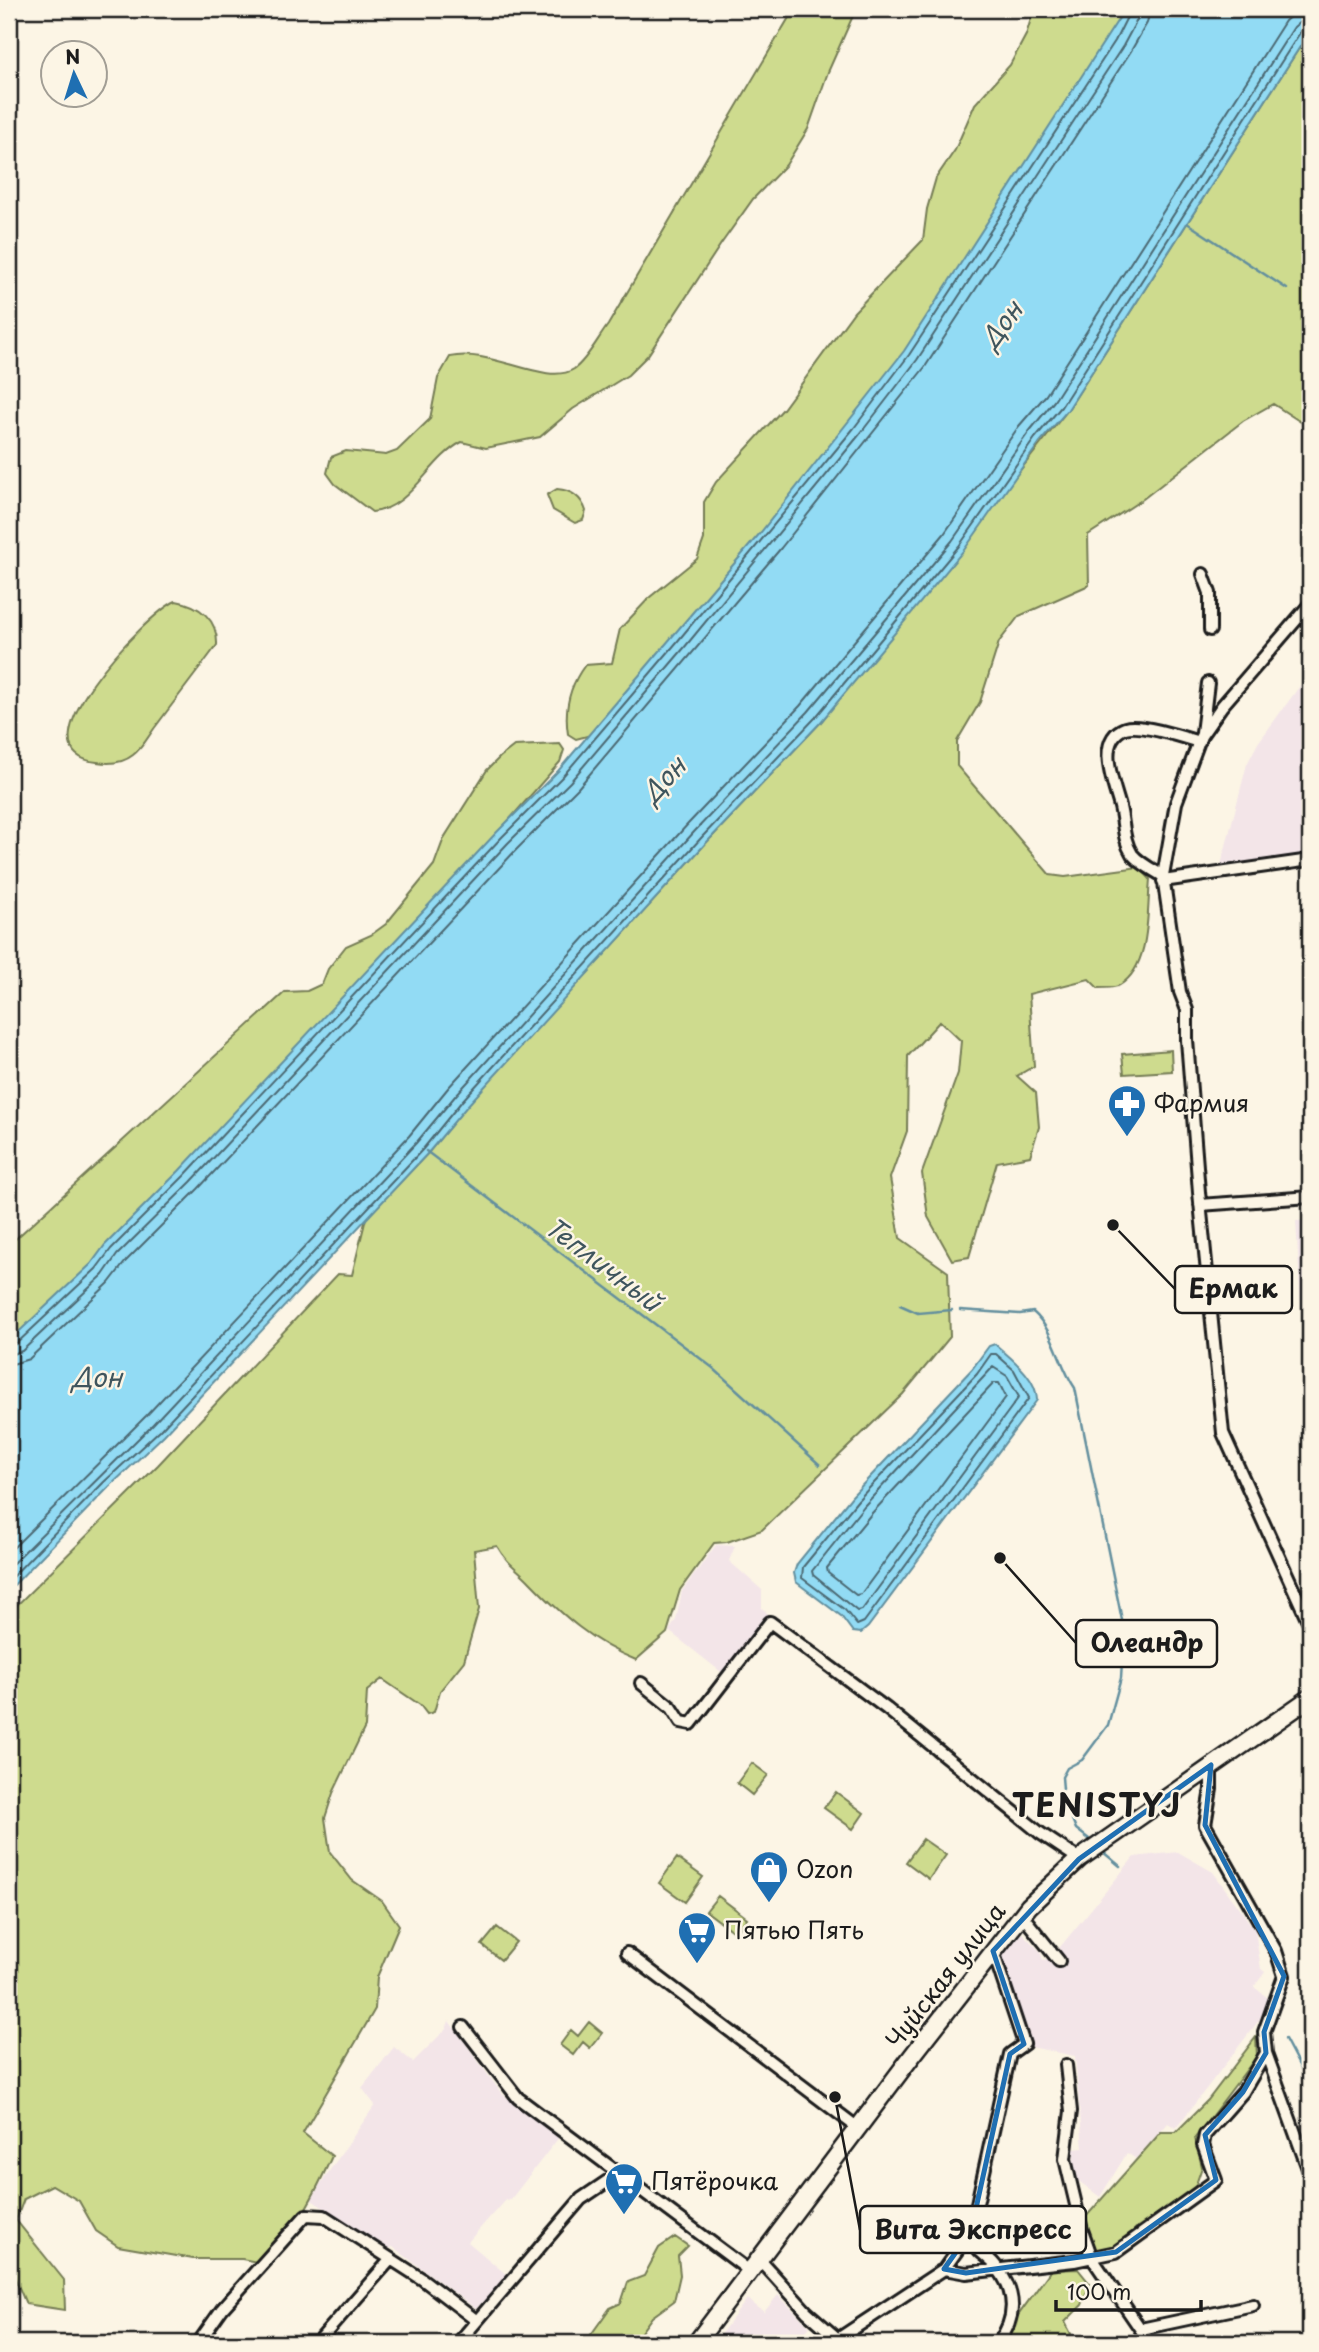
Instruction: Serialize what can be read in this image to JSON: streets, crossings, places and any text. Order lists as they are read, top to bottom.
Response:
{
  "streets": {
    "street": ["Чуйская улица"]
  },
  "districts": ["TENISTYJ"],
  "water": ["Дон", "Тепличный"],
  "places": {
    "pharmacy": ["Фармия"],
    "other": ["Ермак", "Олеандр", "Вита Экспресс"],
    "shop": ["Ozon"],
    "supermarket": ["Пятью Пять", "Пятёрочка"]
  },
  "scale_bar": "100 m",
  "north": "top"
}
